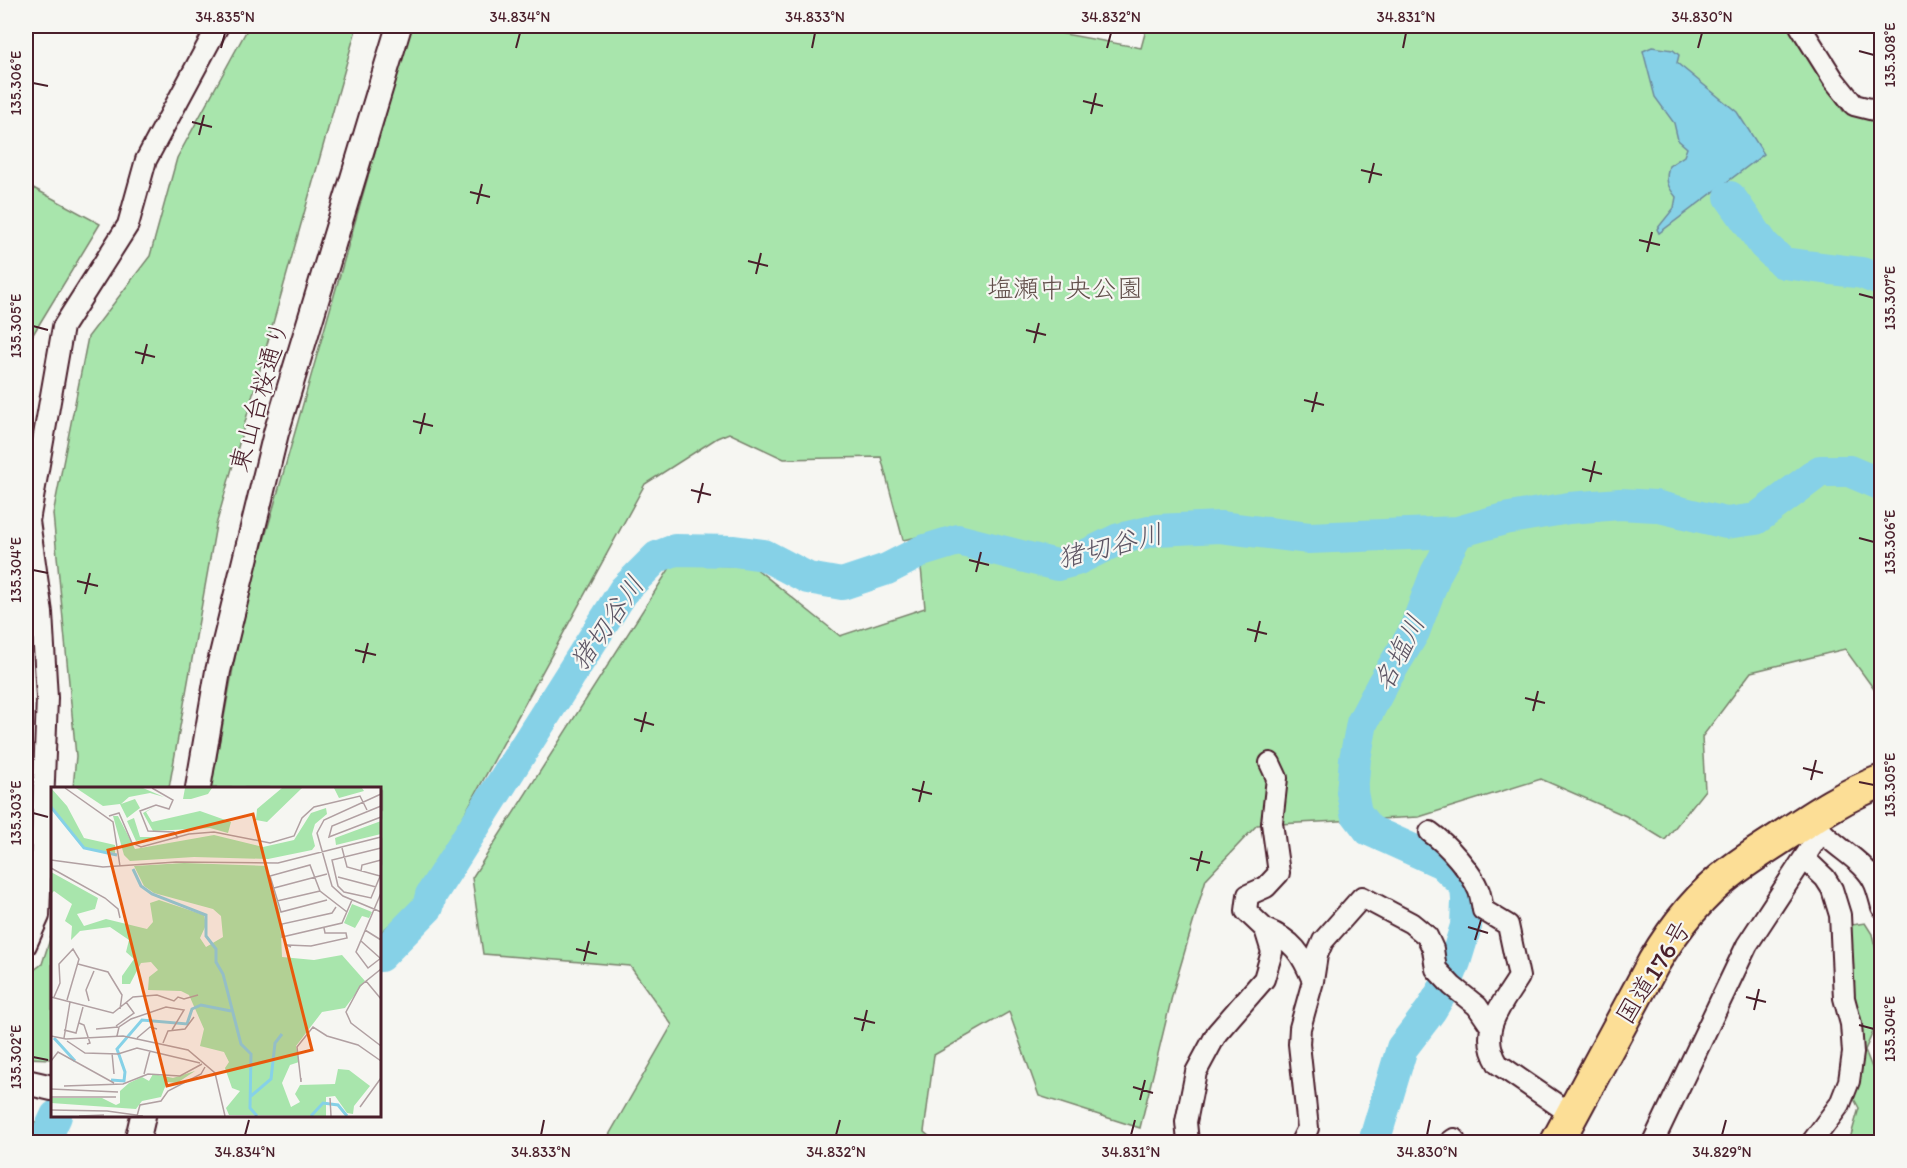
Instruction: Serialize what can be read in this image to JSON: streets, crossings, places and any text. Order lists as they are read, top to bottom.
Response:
{
  "streets": {
    "highway": ["国道176号"],
    "street": ["東山台桜通り"]
  },
  "water": ["猪切谷川", "名塩川"],
  "parks": ["塩瀬中央公園"],
  "coordinates": [
    "34.835°N",
    "34.834°N",
    "34.833°N",
    "34.832°N",
    "34.831°N",
    "34.830°N",
    "135.308°E",
    "135.306°E",
    "135.307°E",
    "135.305°E",
    "135.304°E",
    "135.303°E",
    "135.302°E",
    "34.829°N"
  ]
}
